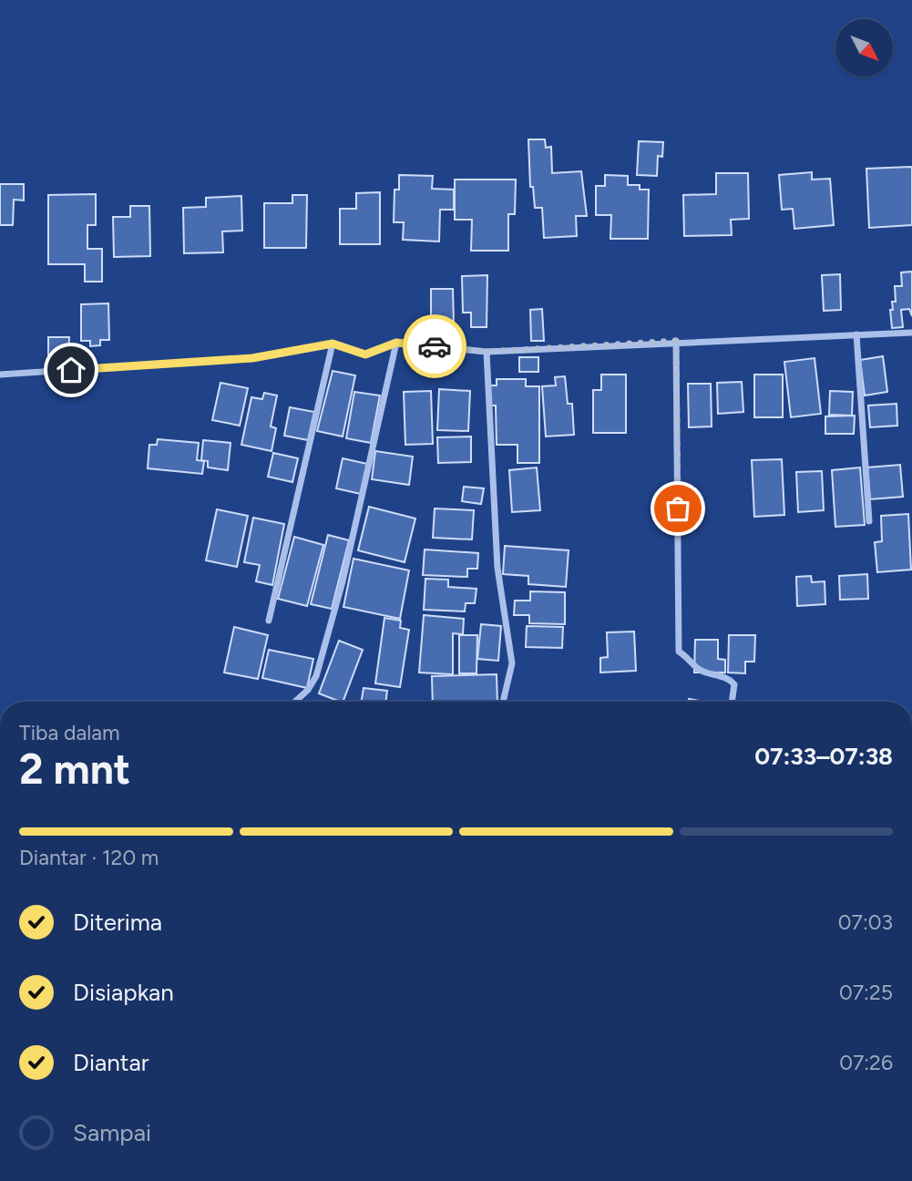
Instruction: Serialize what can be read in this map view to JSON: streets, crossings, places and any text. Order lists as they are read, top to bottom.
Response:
{
  "north": "bottom right",
  "page": {
    "heading": ["2 mnt", "Tiba dalam", "07:33–07:38"],
    "bar": "Diantar · 120 m",
    "list": [
      ["Diterima", "07:03"],
      ["Disiapkan", "07:25"],
      ["Diantar", "07:26"],
      "Sampai"
    ]
  }
}
